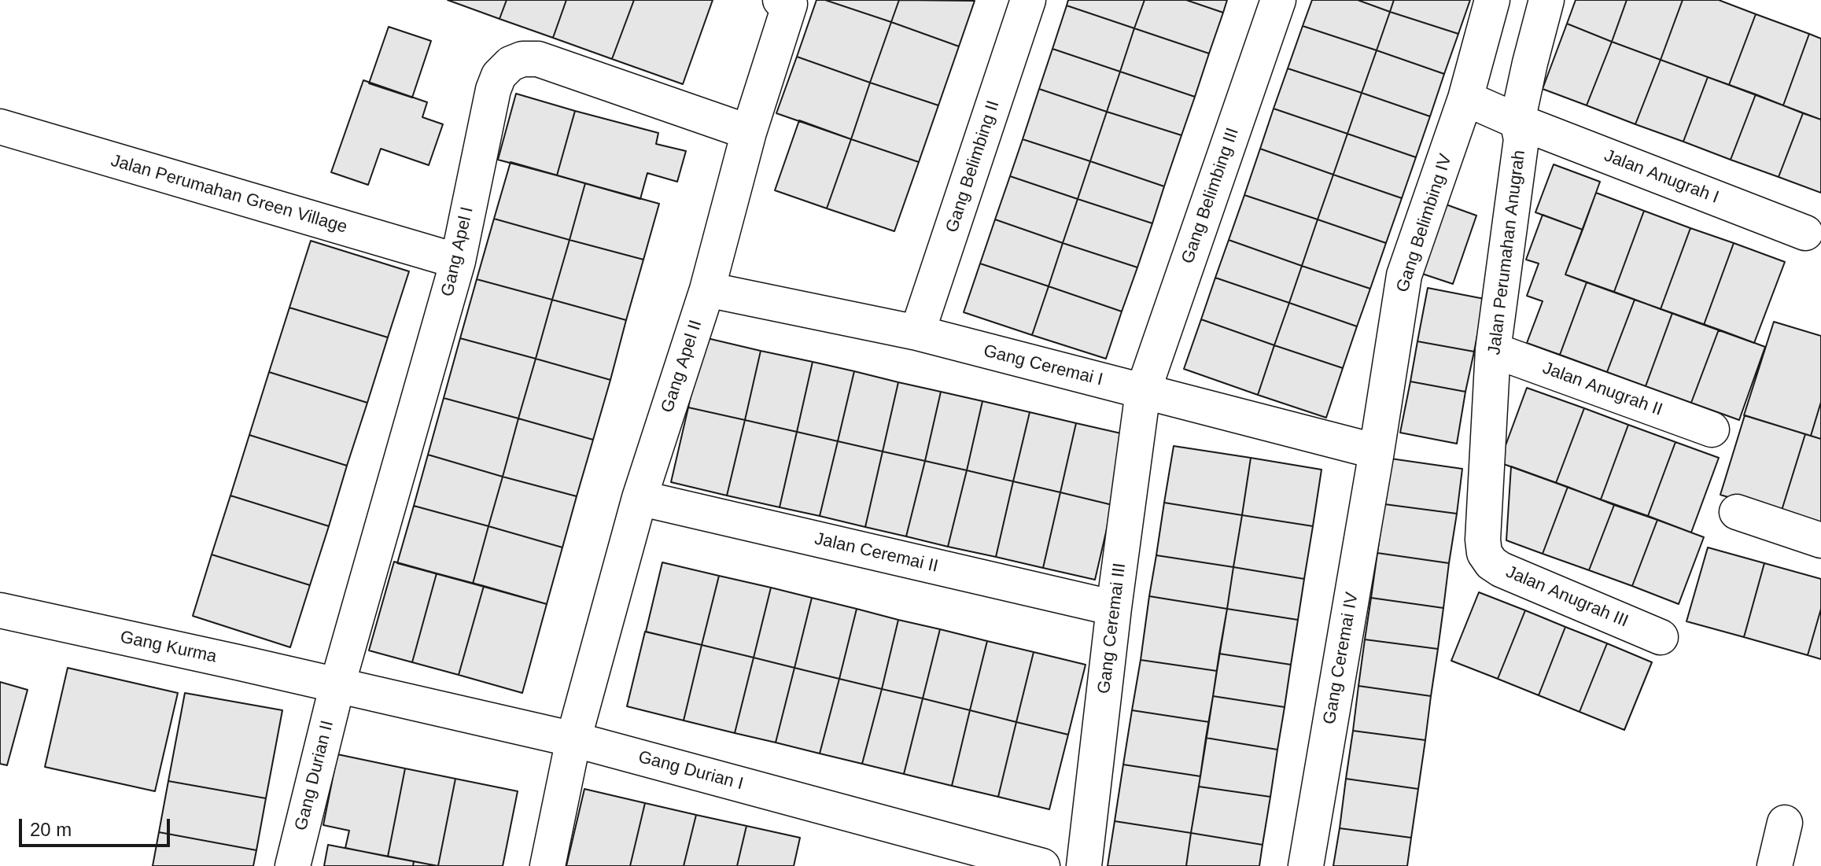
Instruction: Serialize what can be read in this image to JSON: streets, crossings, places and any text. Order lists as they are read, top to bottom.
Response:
{
  "streets": {
    "street": [
      "Gang Belimbing II",
      "Jalan Anugrah I",
      "Jalan Perumahan Green Village",
      "Gang Belimbing III",
      "Gang Belimbing IV",
      "Gang Apel I",
      "Jalan Perumahan Anugrah",
      "Gang Ceremai I",
      "Gang Apel II",
      "Jalan Anugrah II",
      "Jalan Ceremai II",
      "Jalan Anugrah III",
      "Gang Ceremai III",
      "Gang Kurma",
      "Gang Ceremai IV",
      "Gang Durian I",
      "Gang Durian II"
    ]
  },
  "crossings": [
    ["Gang Belimbing II", "Gang Ceremai I"],
    ["Jalan Anugrah I", "Gang Belimbing IV"],
    ["Jalan Anugrah I", "Jalan Perumahan Anugrah"],
    ["Jalan Perumahan Green Village", "Gang Apel I"],
    ["Gang Belimbing III", "Gang Ceremai I"],
    ["Gang Belimbing III", "Gang Ceremai III"],
    ["Gang Belimbing IV", "Gang Ceremai I"],
    ["Gang Belimbing IV", "Gang Ceremai IV"],
    ["Gang Apel I", "Gang Apel II"],
    ["Gang Apel I", "Gang Kurma"],
    ["Gang Apel I", "Gang Durian I"],
    ["Gang Apel I", "Gang Durian II"],
    ["Jalan Perumahan Anugrah", "Jalan Anugrah II"],
    ["Jalan Perumahan Anugrah", "Jalan Anugrah III"],
    ["Gang Ceremai I", "Gang Apel II"],
    ["Gang Ceremai I", "Gang Ceremai III"],
    ["Gang Ceremai I", "Gang Ceremai IV"],
    ["Gang Apel II", "Jalan Ceremai II"],
    ["Gang Apel II", "Gang Durian I"],
    ["Jalan Ceremai II", "Gang Ceremai III"],
    ["Gang Kurma", "Gang Durian I"],
    ["Gang Kurma", "Gang Durian II"],
    ["Gang Durian I", "Gang Durian II"]
  ],
  "scale_bar": "20 m"
}
